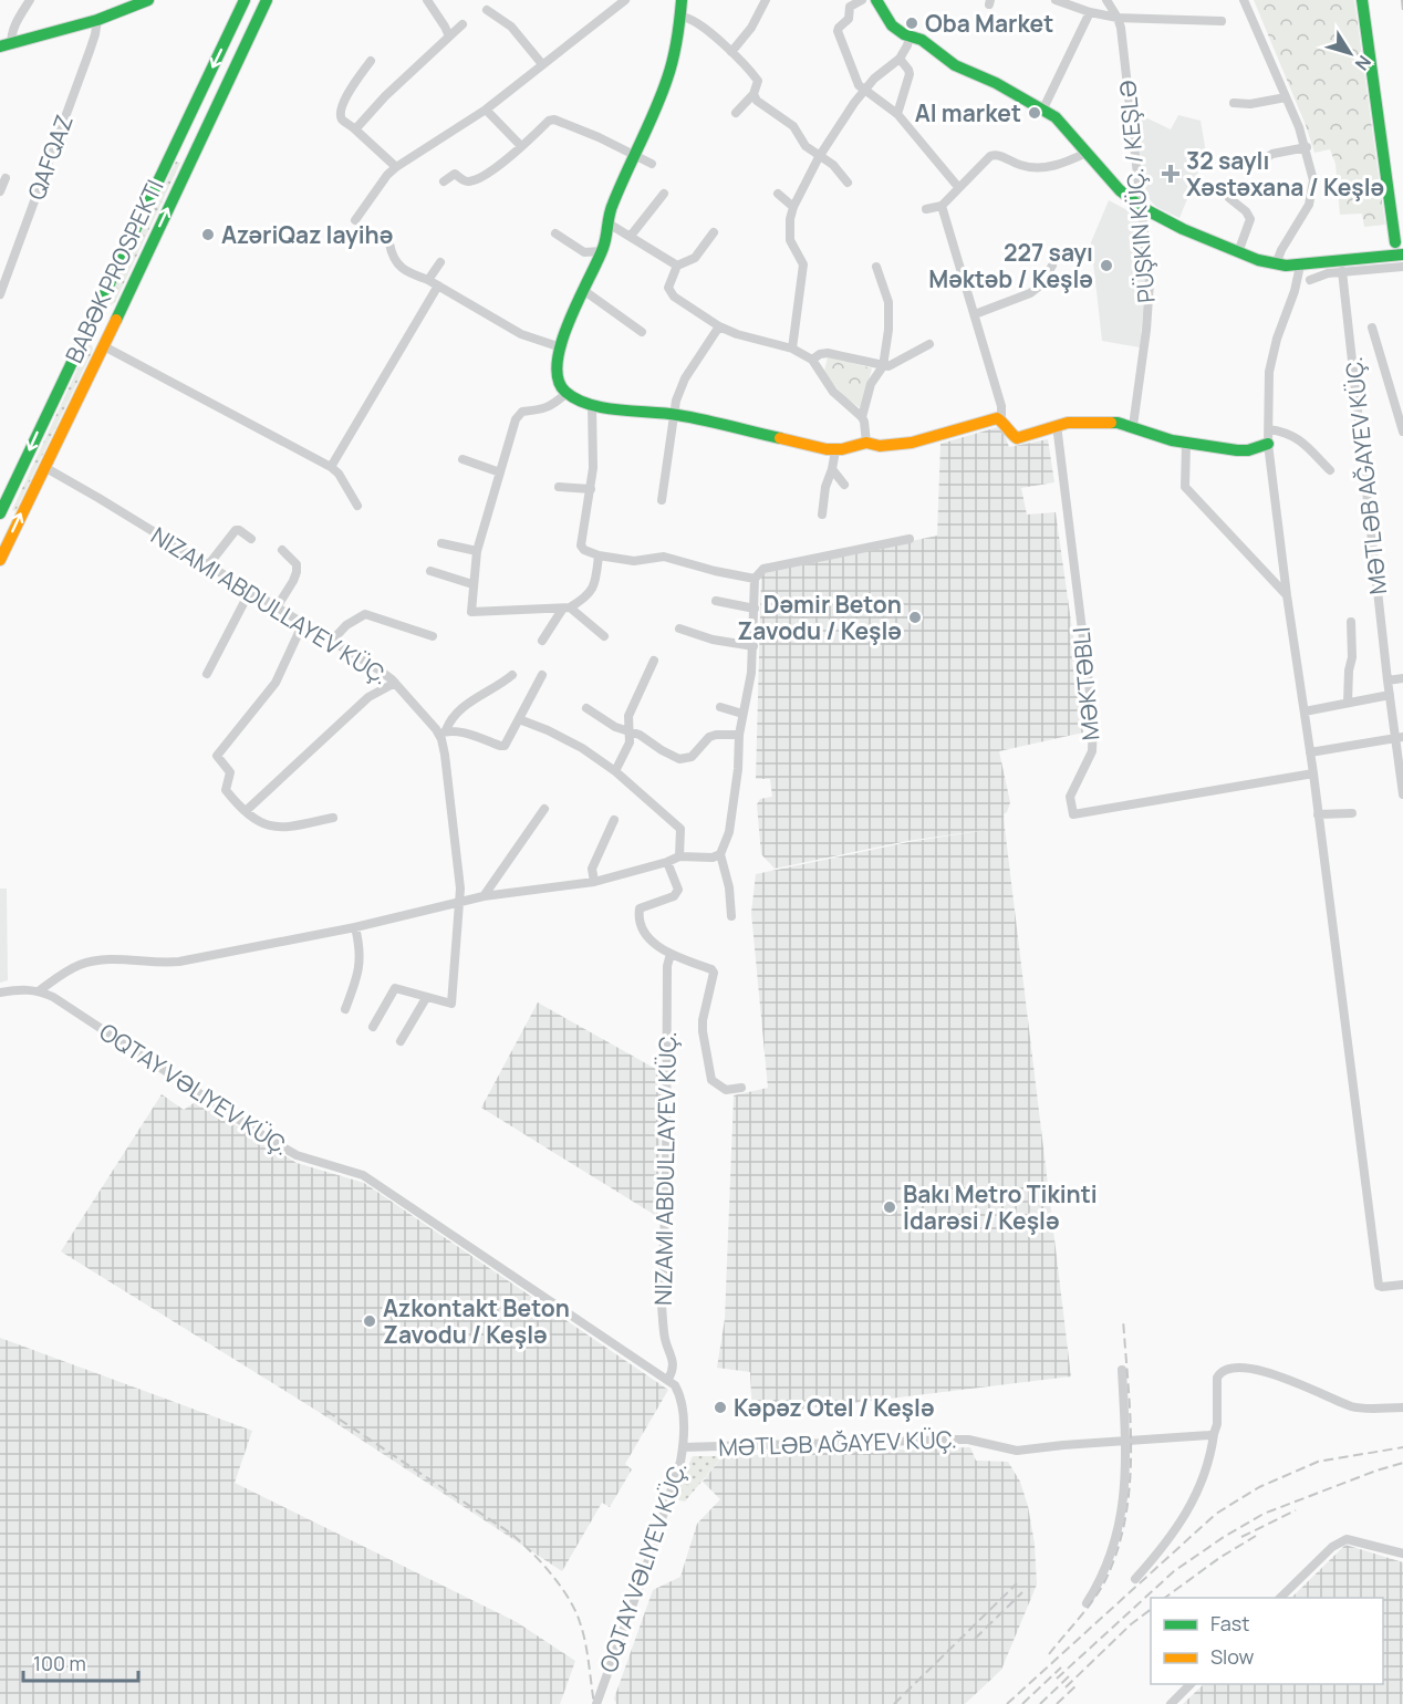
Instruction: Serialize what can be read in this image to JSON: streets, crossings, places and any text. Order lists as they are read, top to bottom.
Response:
{
  "streets": {
    "street": [
      "QAFQAZ",
      "PÜŞKIN KÜÇ. / KEŞLƏ",
      "BABƏK PROSPEKTI",
      "MƏTLƏB AĞAYEV KÜÇ.",
      "NIZAMI ABDULLAYEV KÜÇ.",
      "MƏKTƏBLI",
      "OQTAY VƏLIYEV KÜÇ."
    ]
  },
  "crossings": [
    ["BABƏK PROSPEKTI", "NIZAMI ABDULLAYEV KÜÇ."],
    ["MƏTLƏB AĞAYEV KÜÇ.", "OQTAY VƏLIYEV KÜÇ."],
    ["NIZAMI ABDULLAYEV KÜÇ.", "OQTAY VƏLIYEV KÜÇ."]
  ],
  "places": {
    "other": [
      "Oba Market",
      "Al market",
      "AzəriQaz layihə",
      "227 sayı Məktəb / Keşlə",
      "Dəmir Beton Zavodu / Keşlə",
      "Bakı Metro Tikinti İdarəsi / Keşlə",
      "Azkontakt Beton Zavodu / Keşlə",
      "Kəpəz Otel / Keşlə"
    ],
    "health": ["32 saylı Xəstəxana / Keşlə"]
  },
  "legend": ["Fast", "Slow"],
  "scale_bar": "100 m",
  "north": "bottom right"
}
